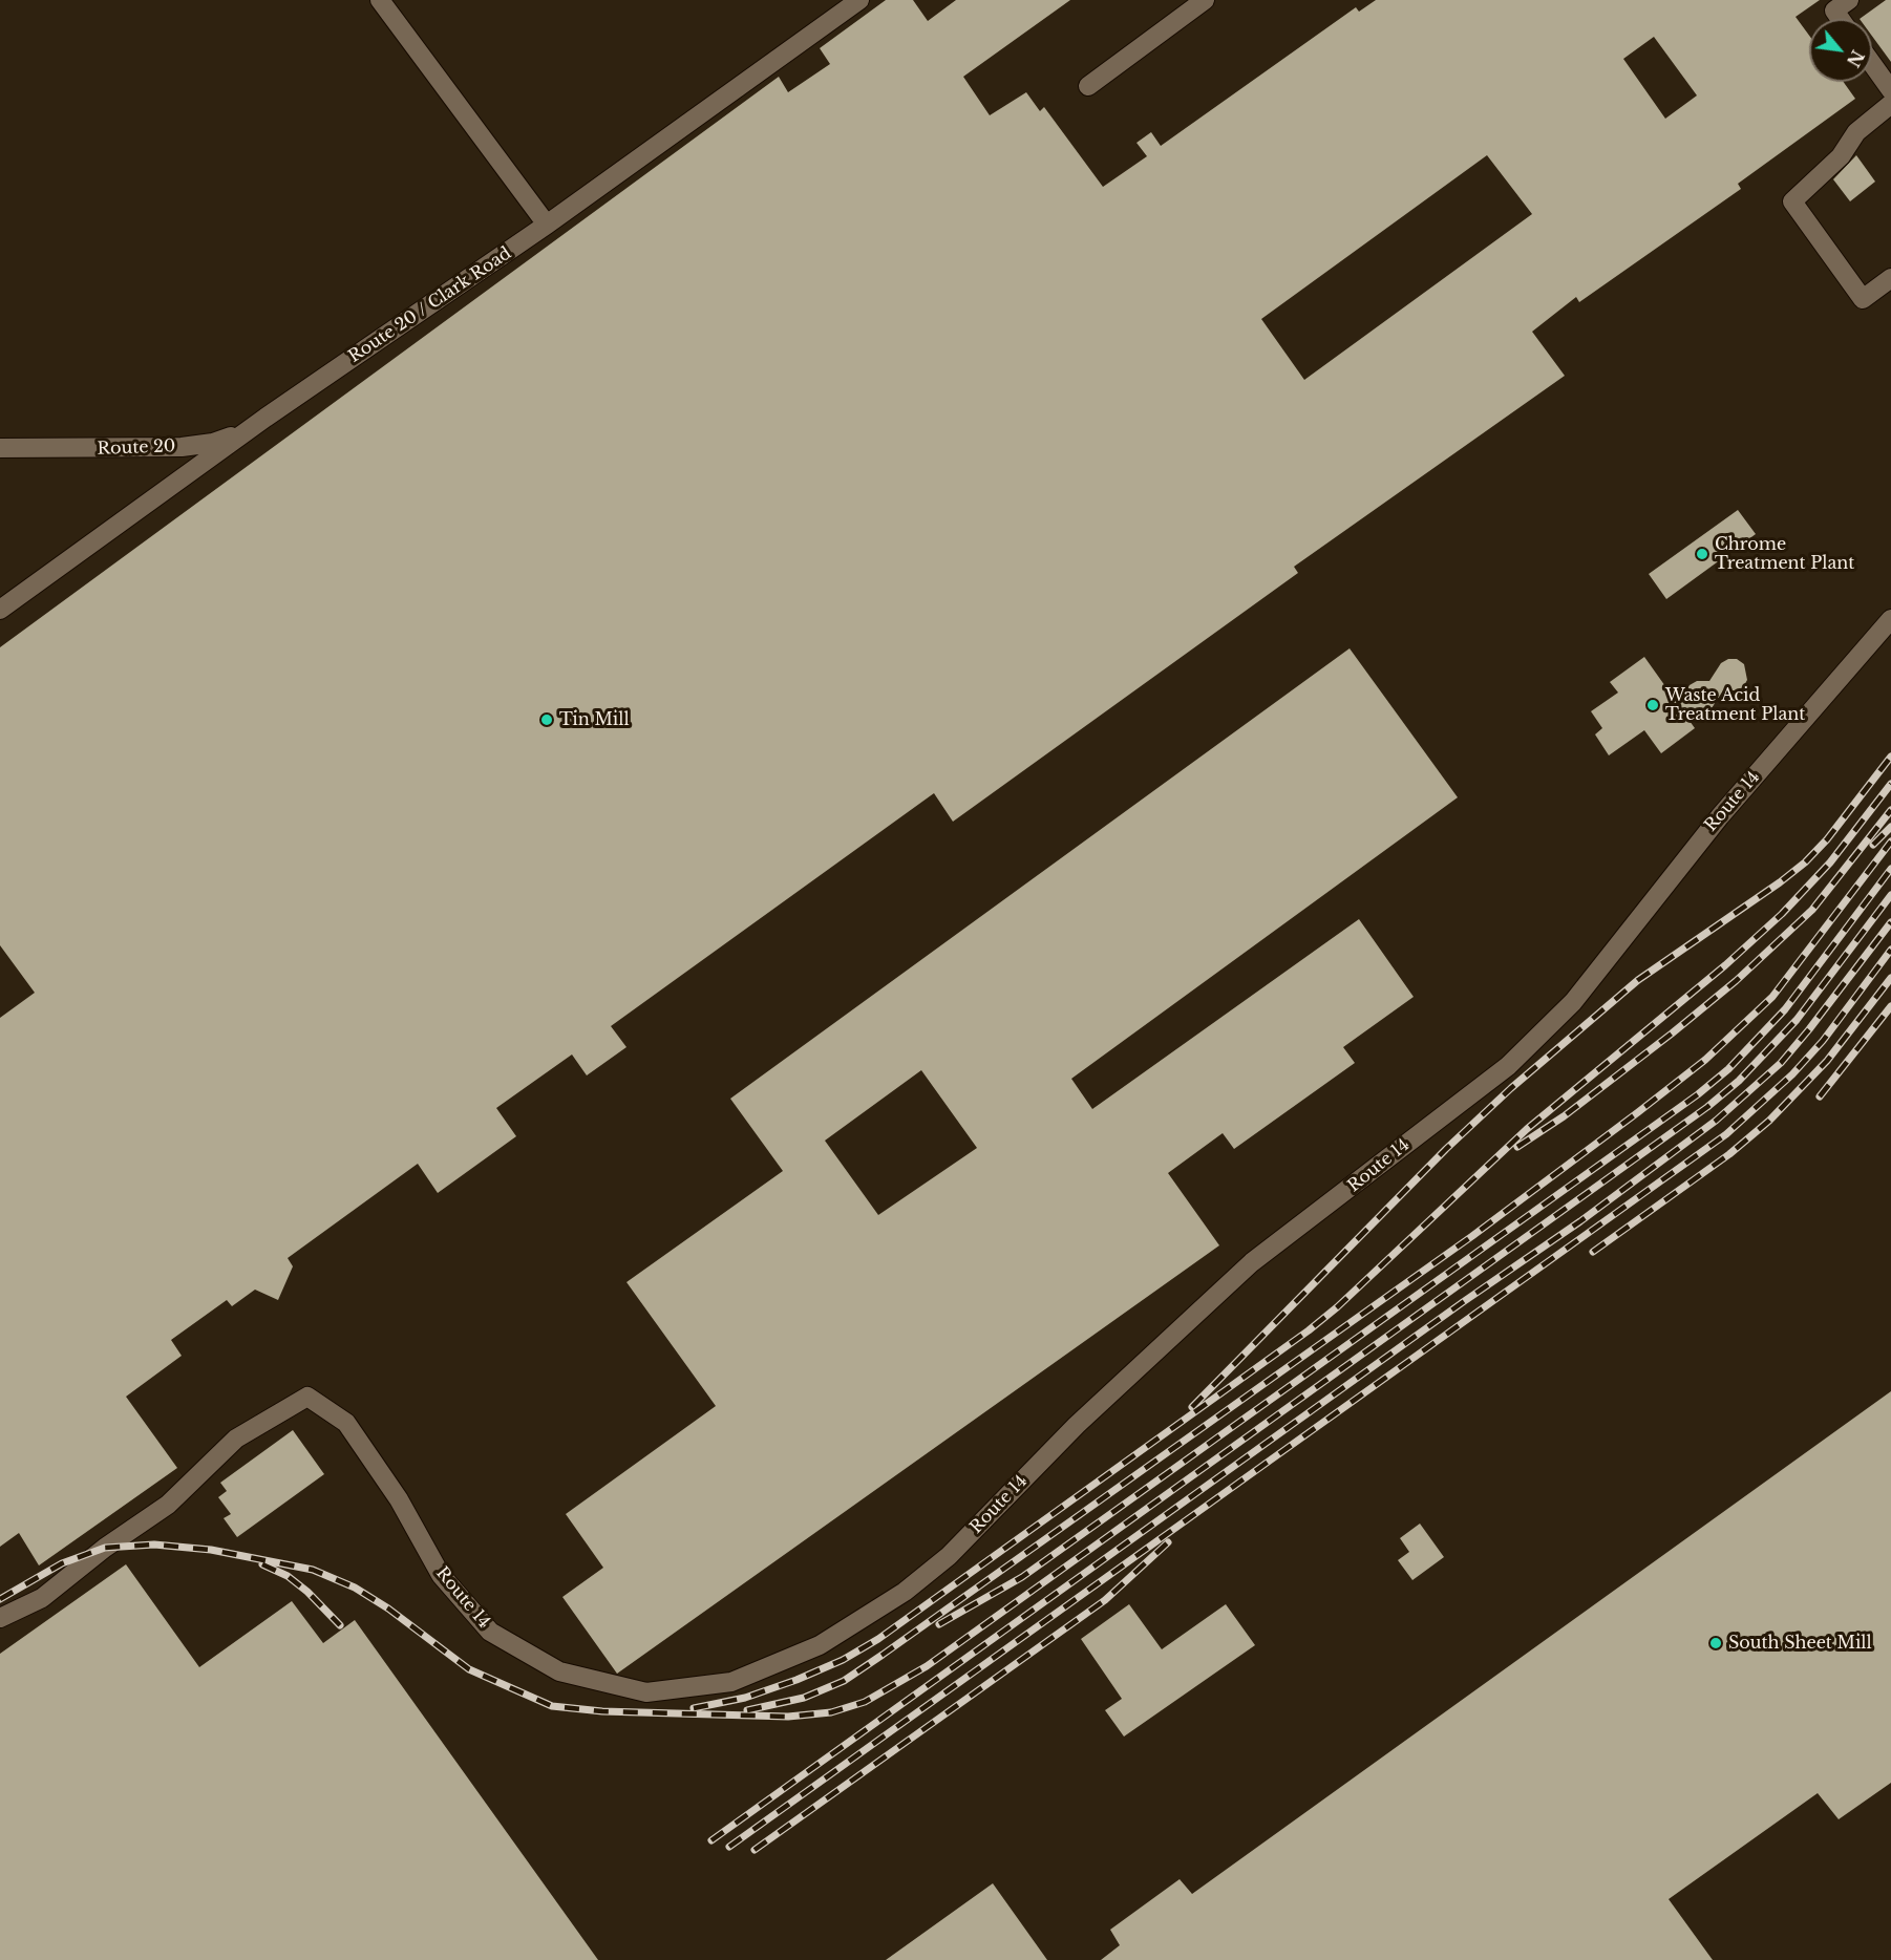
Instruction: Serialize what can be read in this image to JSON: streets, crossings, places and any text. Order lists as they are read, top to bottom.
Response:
{
  "streets": {
    "street": ["Route 20 / Clark Road", "Route 20", "Route 14"]
  },
  "crossings": [
    ["Route 20 / Clark Road", "Route 20"]
  ],
  "places": [
    "Chrome Treatment Plant",
    "Waste Acid Treatment Plant",
    "Tin Mill",
    "South Sheet Mill"
  ],
  "north": "bottom right"
}
